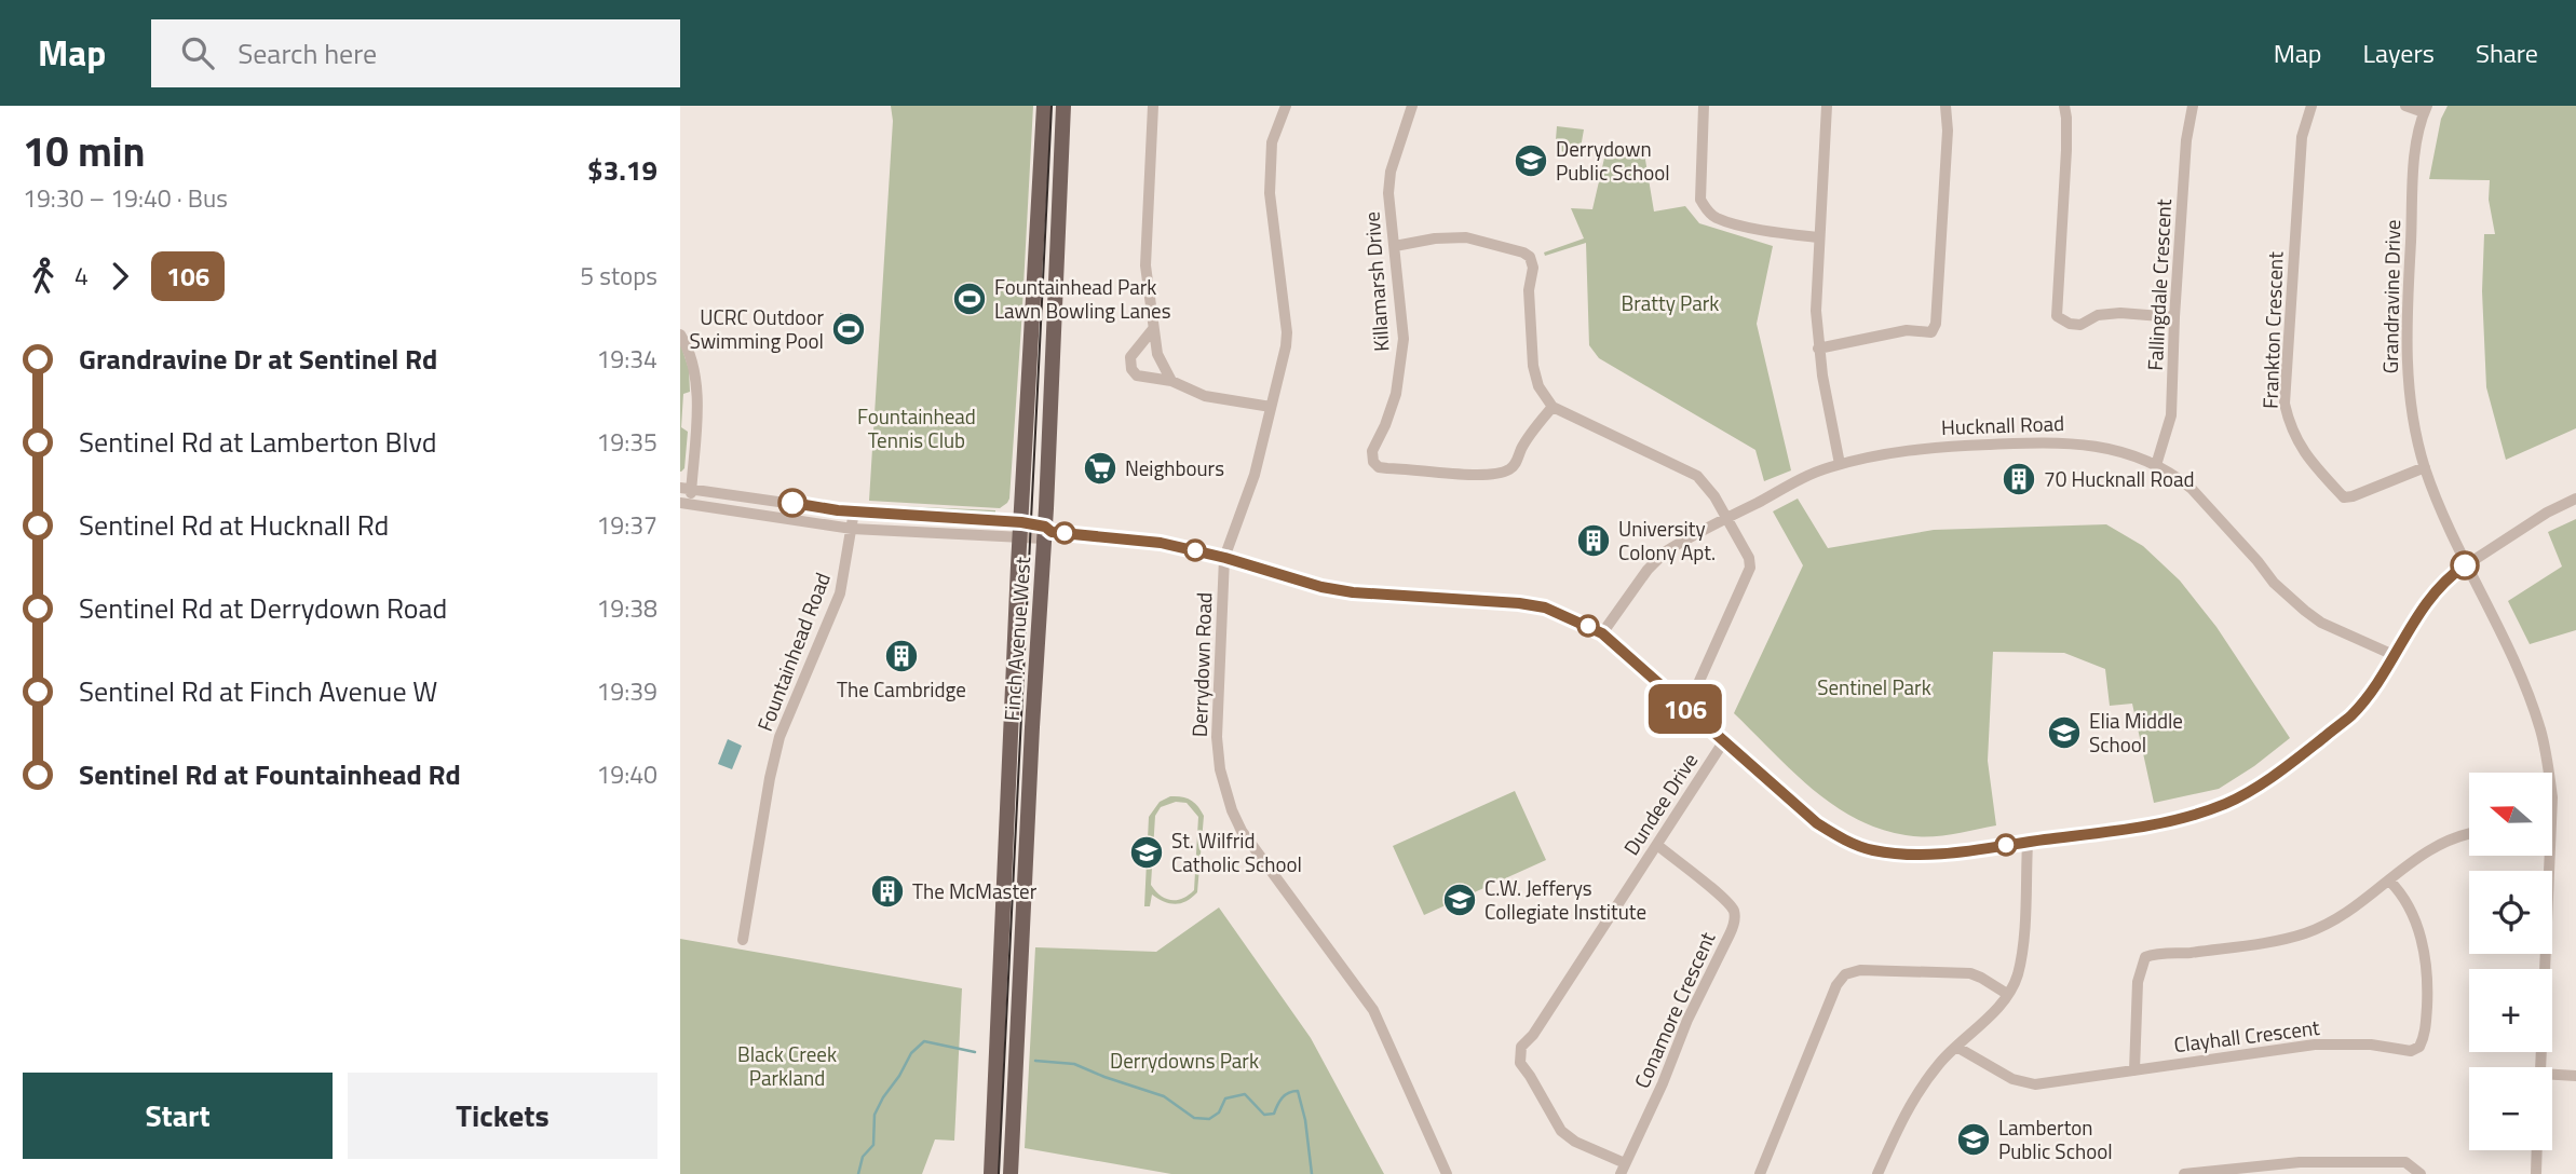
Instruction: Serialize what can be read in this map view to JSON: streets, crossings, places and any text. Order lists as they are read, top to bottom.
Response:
{
  "streets": {
    "main road": ["Finch Avenue West"],
    "street": [
      "Killamarsh Drive",
      "Fallingdale Crescent",
      "Grandravine Drive",
      "Frankton Crescent",
      "Hucknall Road",
      "Fountainhead Road",
      "Derrydown Road",
      "Dundee Drive",
      "Conamore Crescent",
      "Clayhall Crescent"
    ]
  },
  "crossings": [
    ["Fallingdale Crescent", "Hucknall Road"],
    ["Grandravine Drive", "Frankton Crescent"],
    ["Dundee Drive", "Conamore Crescent"]
  ],
  "parks": [
    "Bratty Park",
    "Fountainhead Tennis Club",
    "Sentinel Park",
    "Black Creek Parkland",
    "Derrydowns Park"
  ],
  "places": {
    "school or university": [
      "Derrydown Public School",
      "Elia Middle School",
      "St. Wilfrid Catholic School",
      "C.W. Jefferys Collegiate Institute",
      "Lamberton Public School"
    ],
    "sports": ["Fountainhead Park Lawn Bowling Lanes", "UCRC Outdoor Swimming Pool"],
    "supermarket": ["Neighbours"],
    "building": [
      "70 Hucknall Road",
      "University Colony Apt.",
      "The Cambridge",
      "The McMaster"
    ]
  },
  "lines": ["bus line 106"],
  "north": "left",
  "page": {
    "header": "Map",
    "search": "Search here",
    "nav": ["Map", "Layers", "Share"],
    "heading": ["10 min", "19:30 – 19:40 · Bus", "$3.19"],
    "on_map": "106",
    "legs": ["4", "106", "5 stops"],
    "list": [
      {
        "name": "Grandravine Dr at Sentinel Rd",
        "value": "19:34"
      },
      {
        "name": "Sentinel Rd at Lamberton Blvd",
        "value": "19:35"
      },
      {
        "name": "Sentinel Rd at Hucknall Rd",
        "value": "19:37"
      },
      {
        "name": "Sentinel Rd at Derrydown Road",
        "value": "19:38"
      },
      {
        "name": "Sentinel Rd at Finch Avenue W",
        "value": "19:39"
      },
      {
        "name": "Sentinel Rd at Fountainhead Rd",
        "value": "19:40"
      }
    ],
    "map_buttons": ["+", "−"],
    "buttons": ["Start", "Tickets"]
  }
}
